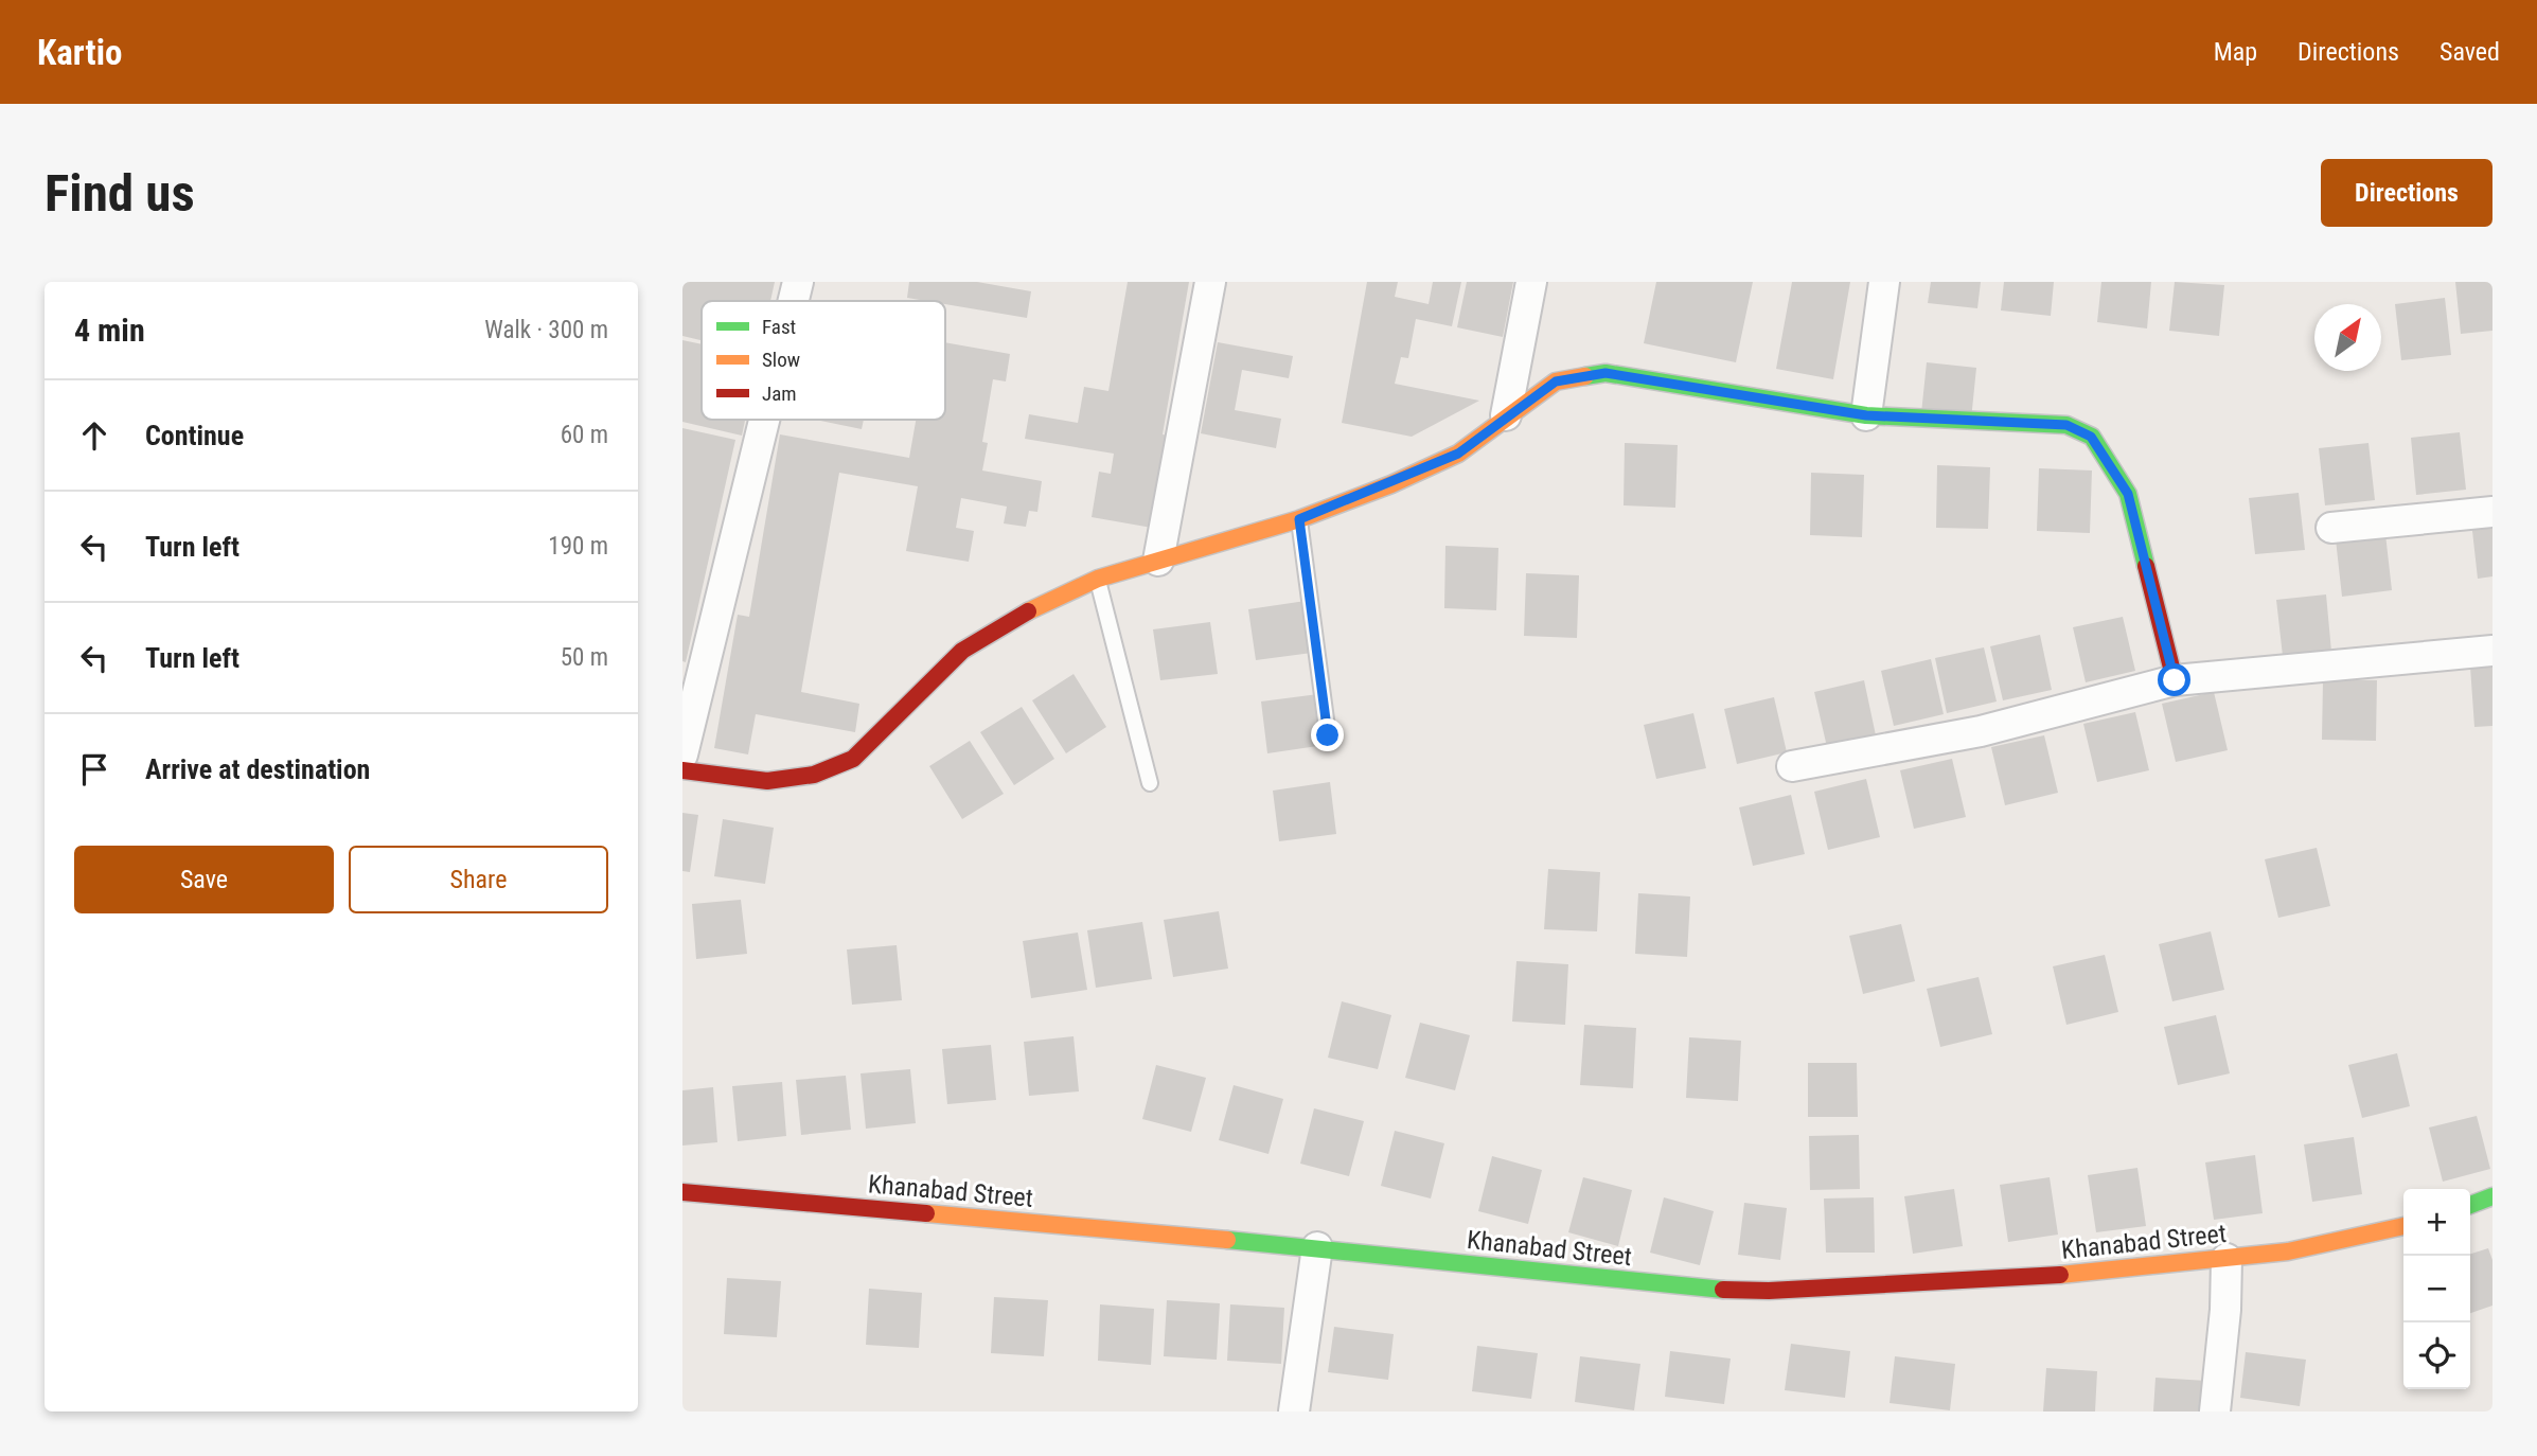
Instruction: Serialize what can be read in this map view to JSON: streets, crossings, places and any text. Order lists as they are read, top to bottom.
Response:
{
  "streets": {
    "street": ["Khanabad Street"]
  },
  "legend": ["Fast", "Slow", "Jam"],
  "north": "top right",
  "page": {
    "header": "Kartio",
    "nav": ["Map", "Directions", "Saved"],
    "buttons": [
      "Directions",
      ["Save", "Share"]
    ],
    "title": "Find us",
    "heading": ["4 min", "Walk · 300 m"],
    "list": [
      ["Continue", "60 m"],
      ["Turn left", "190 m"],
      ["Turn left", "50 m"],
      "Arrive at destination"
    ],
    "map_buttons": ["+", "−"]
  }
}
